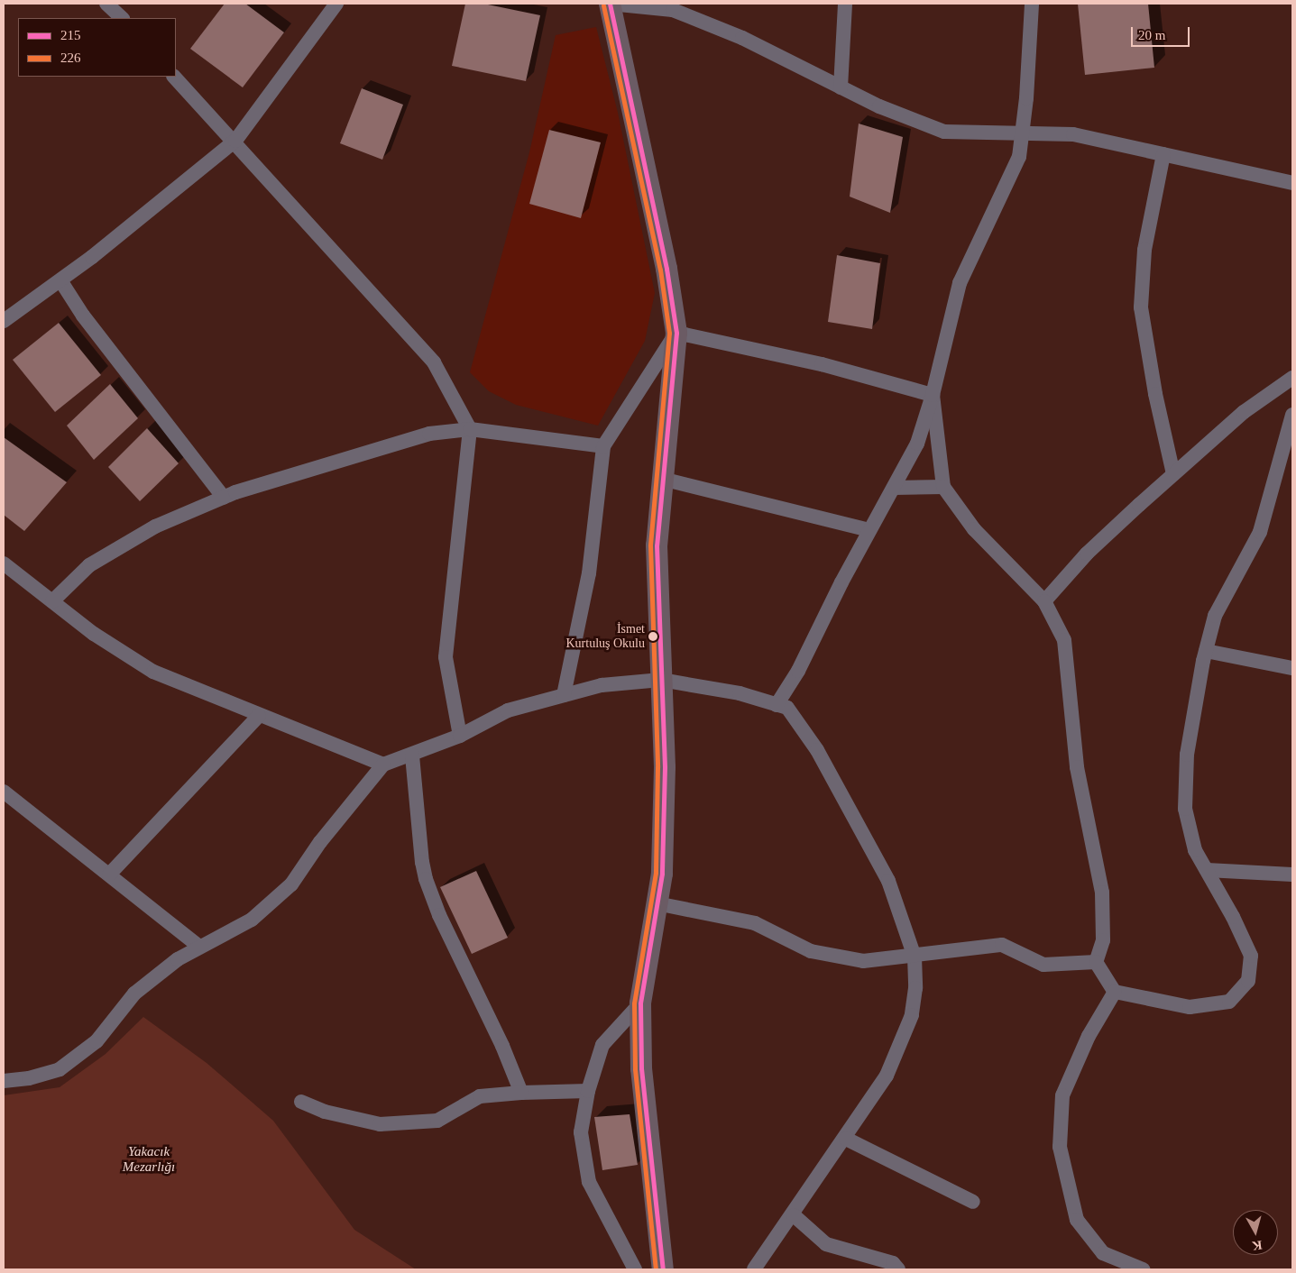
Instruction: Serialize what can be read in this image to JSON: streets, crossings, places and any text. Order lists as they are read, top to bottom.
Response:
{
  "parks": ["Yakacık Mezarlığı"],
  "places": ["İsmet Kurtuluş Okulu"],
  "lines": ["transit line 215", "transit line 226"],
  "legend": ["215", "226"],
  "scale_bar": "20 m",
  "north": "bottom"
}
